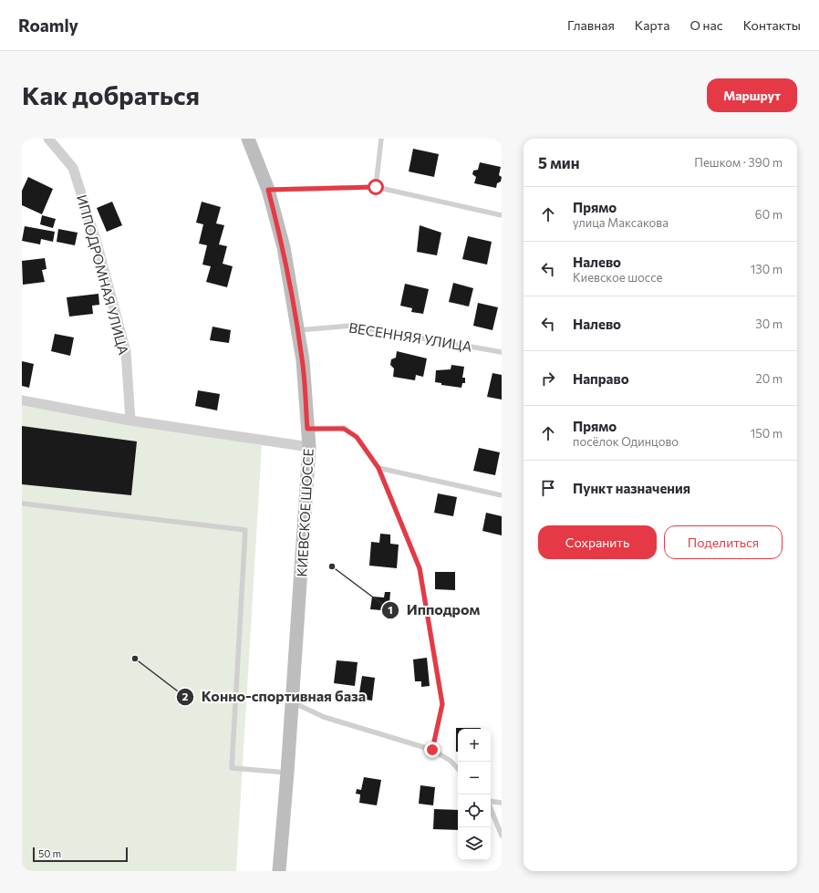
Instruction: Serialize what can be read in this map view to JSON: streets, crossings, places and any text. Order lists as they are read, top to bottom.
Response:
{
  "streets": {
    "main road": ["КИЕВСКОЕ ШОССЕ"],
    "street": ["ИППОДРОМНАЯ УЛИЦА"],
    "lane": ["ВЕСЕННЯЯ УЛИЦА"]
  },
  "crossings": [
    ["ВЕСЕННЯЯ УЛИЦА", "КИЕВСКОЕ ШОССЕ"]
  ],
  "places": ["Ипподром", "Конно-спортивная база"],
  "scale_bar": "50 m",
  "page": {
    "header": "Roamly",
    "nav": [
      "Главная",
      "Карта",
      "О нас",
      "Контакты"
    ],
    "buttons": [
      "Маршрут",
      ["Сохранить", "Поделиться"]
    ],
    "title": "Как добраться",
    "heading": ["5 мин", "Пешком · 390 m"],
    "list": [
      ["Прямо", "улица Максакова", "60 m"],
      ["Налево", "Киевское шоссе", "130 m"],
      ["Налево", "30 m"],
      ["Направо", "20 m"],
      ["Прямо", "посёлок Одинцово", "150 m"],
      "Пункт назначения"
    ],
    "map_buttons": ["+", "−"],
    "scale": "50 m"
  }
}
